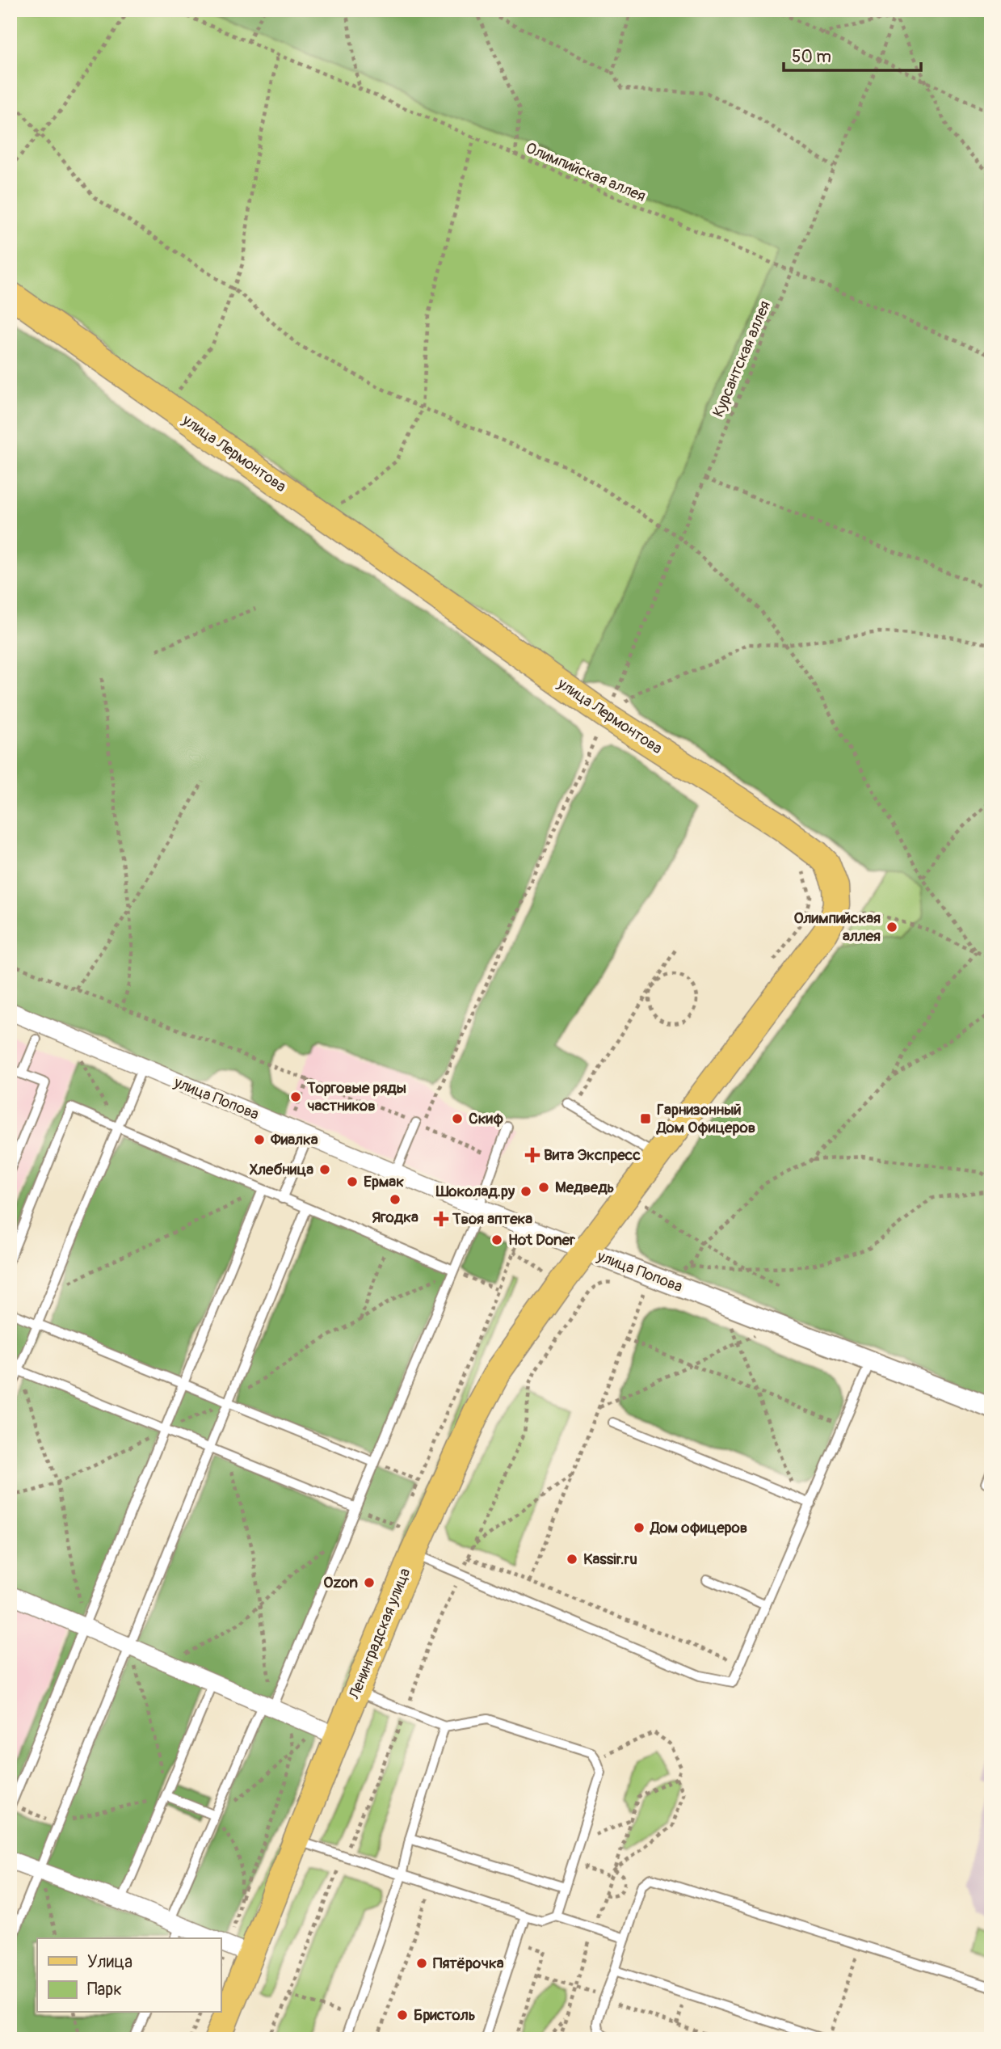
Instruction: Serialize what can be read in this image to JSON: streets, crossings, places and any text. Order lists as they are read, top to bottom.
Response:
{
  "streets": {
    "main road": ["улица Лермонтова", "Ленинградская улица"],
    "street": ["улица Попова"],
    "path": ["Олимпийская аллея", "Курсантская аллея"]
  },
  "crossings": [
    ["Олимпийская аллея", "Курсантская аллея"],
    ["Курсантская аллея", "улица Лермонтова"],
    ["улица Лермонтова", "улица Попова"],
    ["улица Лермонтова", "Ленинградская улица"],
    ["улица Попова", "Ленинградская улица"]
  ],
  "places": {
    "other": [
      "Олимпийская аллея",
      "Торговые ряды частников",
      "Скиф",
      "Фиалка",
      "Хлебница",
      "Ермак",
      "Медведь",
      "Шоколад.ру",
      "Ягодка",
      "Hot Doner",
      "Дом офицеров",
      "Kassir.ru",
      "Ozon",
      "Пятёрочка",
      "Бристоль"
    ],
    "transit": ["Гарнизонный Дом Офицеров"],
    "health": ["Вита Экспресс", "Твоя аптека"]
  },
  "legend": ["Улица", "Парк"],
  "scale_bar": "50 m"
}
